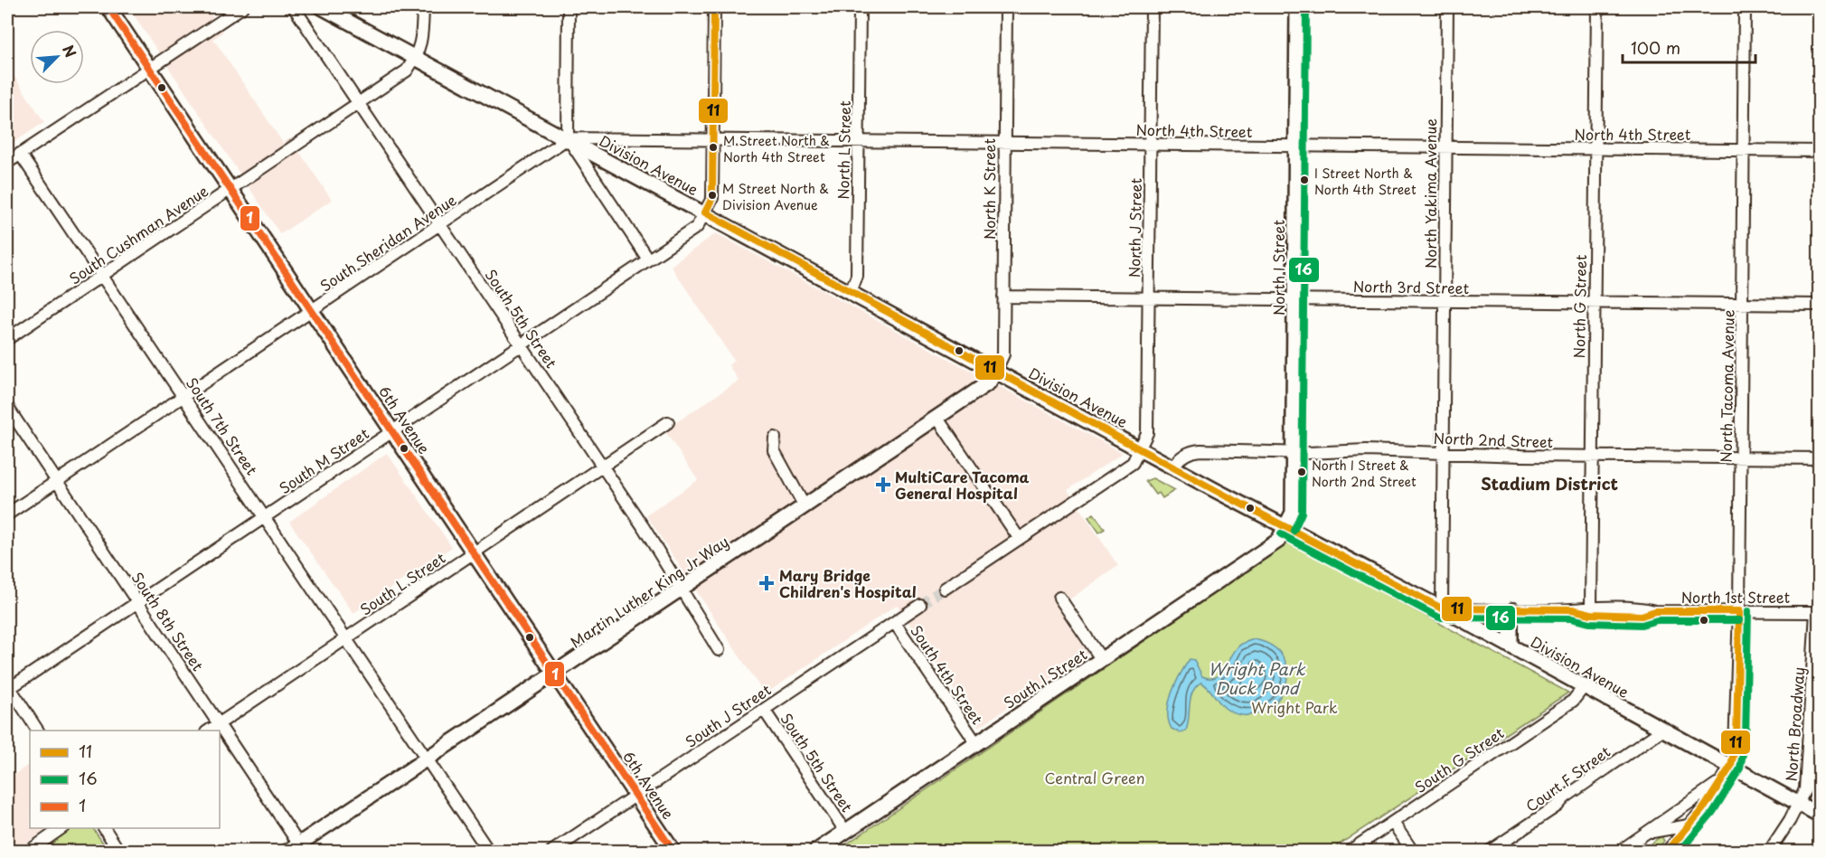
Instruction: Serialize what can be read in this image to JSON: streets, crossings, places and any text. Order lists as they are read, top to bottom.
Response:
{
  "streets": {
    "main road": [
      "Division Avenue",
      "North I Street",
      "6th Avenue",
      "Martin Luther King Jr Way",
      "South I Street"
    ],
    "street": [
      "North 4th Street",
      "North L Street",
      "North K Street",
      "North Yakima Avenue",
      "North J Street",
      "South Cushman Avenue",
      "South Sheridan Avenue",
      "North 3rd Street",
      "North G Street",
      "South 5th Street",
      "North Tacoma Avenue",
      "South 7th Street",
      "North 2nd Street",
      "South M Street",
      "South L Street",
      "North 1st Street",
      "South 8th Street",
      "South 4th Street",
      "South J Street",
      "North Broadway",
      "South G Street",
      "Court F Street"
    ]
  },
  "crossings": [
    ["North 4th Street", "North L Street"],
    ["North 4th Street", "Division Avenue"],
    ["North 4th Street", "North K Street"],
    ["North 4th Street", "North Yakima Avenue"],
    ["North 4th Street", "North J Street"],
    ["North 4th Street", "South Sheridan Avenue"],
    ["North 4th Street", "North I Street"],
    ["North 4th Street", "North G Street"],
    ["North 4th Street", "North Tacoma Avenue"],
    ["North L Street", "Division Avenue"],
    ["Division Avenue", "North K Street"],
    ["Division Avenue", "North Yakima Avenue"],
    ["Division Avenue", "North J Street"],
    ["Division Avenue", "South Cushman Avenue"],
    ["Division Avenue", "South Sheridan Avenue"],
    ["Division Avenue", "North I Street"],
    ["Division Avenue", "North Tacoma Avenue"],
    ["Division Avenue", "North 2nd Street"],
    ["Division Avenue", "South M Street"],
    ["Division Avenue", "Martin Luther King Jr Way"],
    ["Division Avenue", "North 1st Street"],
    ["Division Avenue", "South I Street"],
    ["Division Avenue", "North Broadway"],
    ["Division Avenue", "South G Street"],
    ["Division Avenue", "Court F Street"],
    ["North K Street", "North 3rd Street"],
    ["North K Street", "Martin Luther King Jr Way"],
    ["North Yakima Avenue", "North 3rd Street"],
    ["North Yakima Avenue", "North 2nd Street"],
    ["North Yakima Avenue", "North 1st Street"],
    ["North J Street", "North 3rd Street"],
    ["South Cushman Avenue", "South 5th Street"],
    ["South Cushman Avenue", "6th Avenue"],
    ["South Cushman Avenue", "South 7th Street"],
    ["South Sheridan Avenue", "South 5th Street"],
    ["South Sheridan Avenue", "6th Avenue"],
    ["South Sheridan Avenue", "South 7th Street"],
    ["South Sheridan Avenue", "South 8th Street"],
    ["North I Street", "North 3rd Street"],
    ["North I Street", "North 2nd Street"],
    ["North I Street", "South I Street"],
    ["North 3rd Street", "North G Street"],
    ["North 3rd Street", "North Tacoma Avenue"],
    ["North G Street", "North 2nd Street"],
    ["North G Street", "North 1st Street"],
    ["South 5th Street", "South M Street"],
    ["South 5th Street", "South L Street"],
    ["South 5th Street", "Martin Luther King Jr Way"],
    ["South 5th Street", "South I Street"],
    ["South 5th Street", "South J Street"],
    ["North Tacoma Avenue", "North 2nd Street"],
    ["North Tacoma Avenue", "North 1st Street"],
    ["6th Avenue", "South M Street"],
    ["6th Avenue", "South L Street"],
    ["6th Avenue", "Martin Luther King Jr Way"],
    ["6th Avenue", "South J Street"],
    ["South 7th Street", "South M Street"],
    ["South 7th Street", "South L Street"],
    ["South 7th Street", "Martin Luther King Jr Way"],
    ["South M Street", "South 8th Street"],
    ["South L Street", "South 8th Street"],
    ["Martin Luther King Jr Way", "South 8th Street"],
    ["North 1st Street", "North Broadway"],
    ["South 4th Street", "South I Street"],
    ["South 4th Street", "South J Street"]
  ],
  "districts": ["Stadium District"],
  "water": ["Wright Park Duck Pond"],
  "parks": ["Wright Park", "Central Green"],
  "places": {
    "other": [
      "M Street North & North 4th Street",
      "I Street North & North 4th Street",
      "M Street North & Division Avenue",
      "North I Street & North 2nd Street"
    ],
    "health": ["MultiCare Tacoma General Hospital", "Mary Bridge Children's Hospital"]
  },
  "lines": ["transit line 11", "transit line 16", "transit line 1"],
  "legend": ["11", "16", "1"],
  "scale_bar": "100 m",
  "north": "top right"
}
